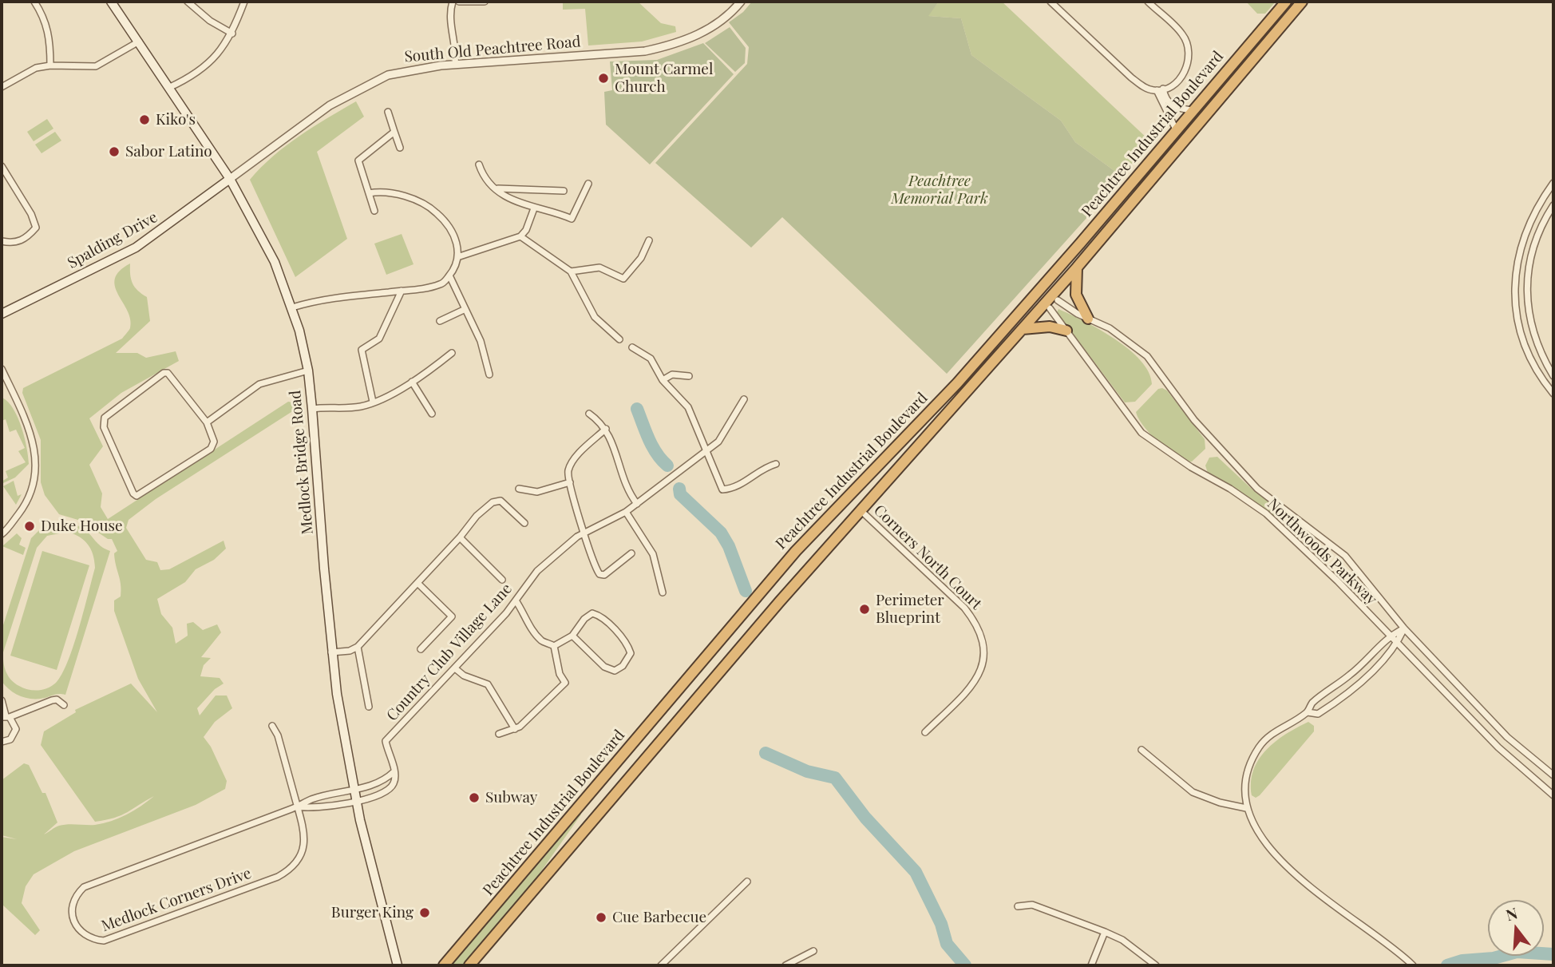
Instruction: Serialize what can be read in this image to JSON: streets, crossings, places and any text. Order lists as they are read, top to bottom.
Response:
{
  "streets": {
    "highway": ["Peachtree Industrial Boulevard"],
    "main road": ["Spalding Drive", "Medlock Bridge Road"],
    "street": [
      "South Old Peachtree Road",
      "Northwoods Parkway",
      "Corners North Court",
      "Country Club Village Lane",
      "Medlock Corners Drive"
    ]
  },
  "crossings": [
    ["South Old Peachtree Road", "Spalding Drive"],
    ["South Old Peachtree Road", "Medlock Bridge Road"],
    ["Peachtree Industrial Boulevard", "Corners North Court"],
    ["Spalding Drive", "Medlock Bridge Road"],
    ["Medlock Bridge Road", "Medlock Corners Drive"]
  ],
  "parks": ["Peachtree Memorial Park"],
  "places": [
    "Mount Carmel Church",
    "Kiko's",
    "Sabor Latino",
    "Duke House",
    "Perimeter Blueprint",
    "Subway",
    "Burger King",
    "Cue Barbecue"
  ],
  "north": "top"
}
